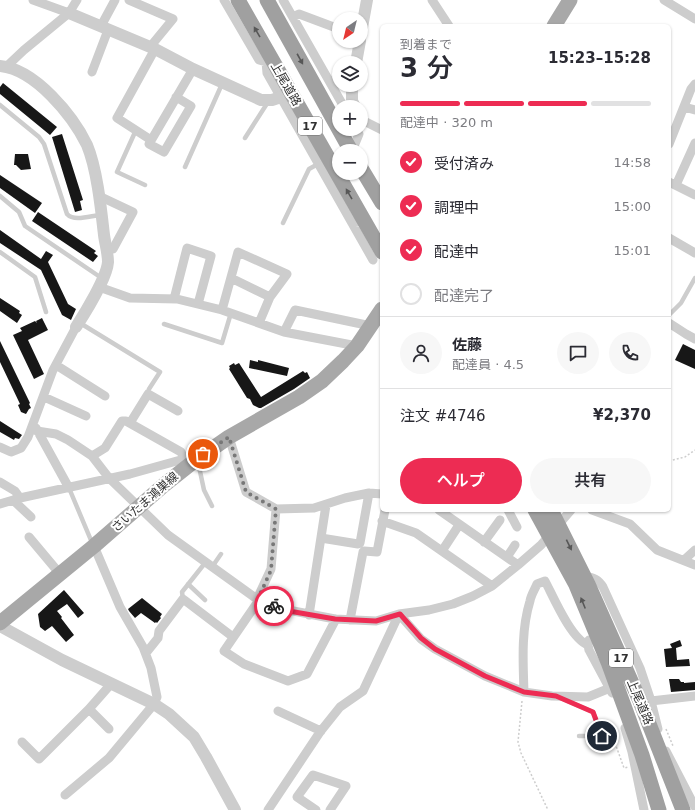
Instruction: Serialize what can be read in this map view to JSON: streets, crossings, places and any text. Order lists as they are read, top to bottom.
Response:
{
  "streets": {
    "highway": ["上尾道路", "17"],
    "main road": ["さいたま鴻巣線"]
  },
  "north": "bottom left",
  "page": {
    "map_buttons": ["+", "−"],
    "heading": ["3 分", "到着まで", "15:23–15:28"],
    "panel": [
      "佐藤",
      "配達員 · 4.5",
      "注文 #4746",
      "¥2,370"
    ],
    "bar": "配達中 · 320 m",
    "list": [
      ["受付済み", "14:58"],
      ["調理中", "15:00"],
      ["配達中", "15:01"],
      "配達完了"
    ],
    "buttons": ["ヘルプ", "共有"]
  }
}
